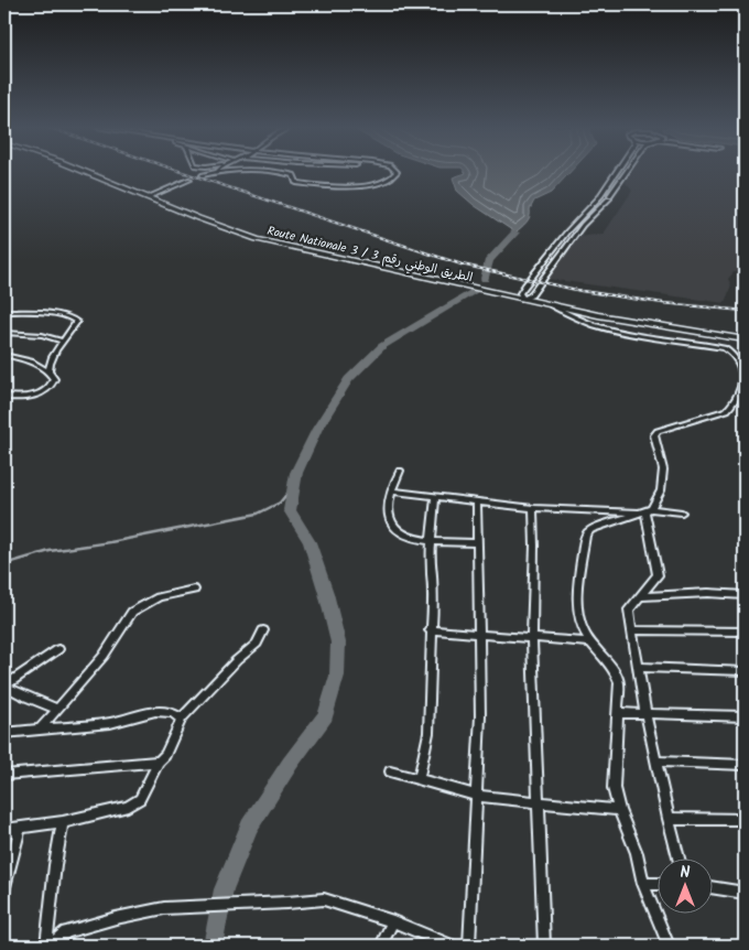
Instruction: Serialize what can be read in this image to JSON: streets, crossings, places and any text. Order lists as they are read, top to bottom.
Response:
{
  "streets": {
    "highway": ["Route Nationale 3 / الطريق الوطني رقم 3"]
  },
  "north": "top"
}
